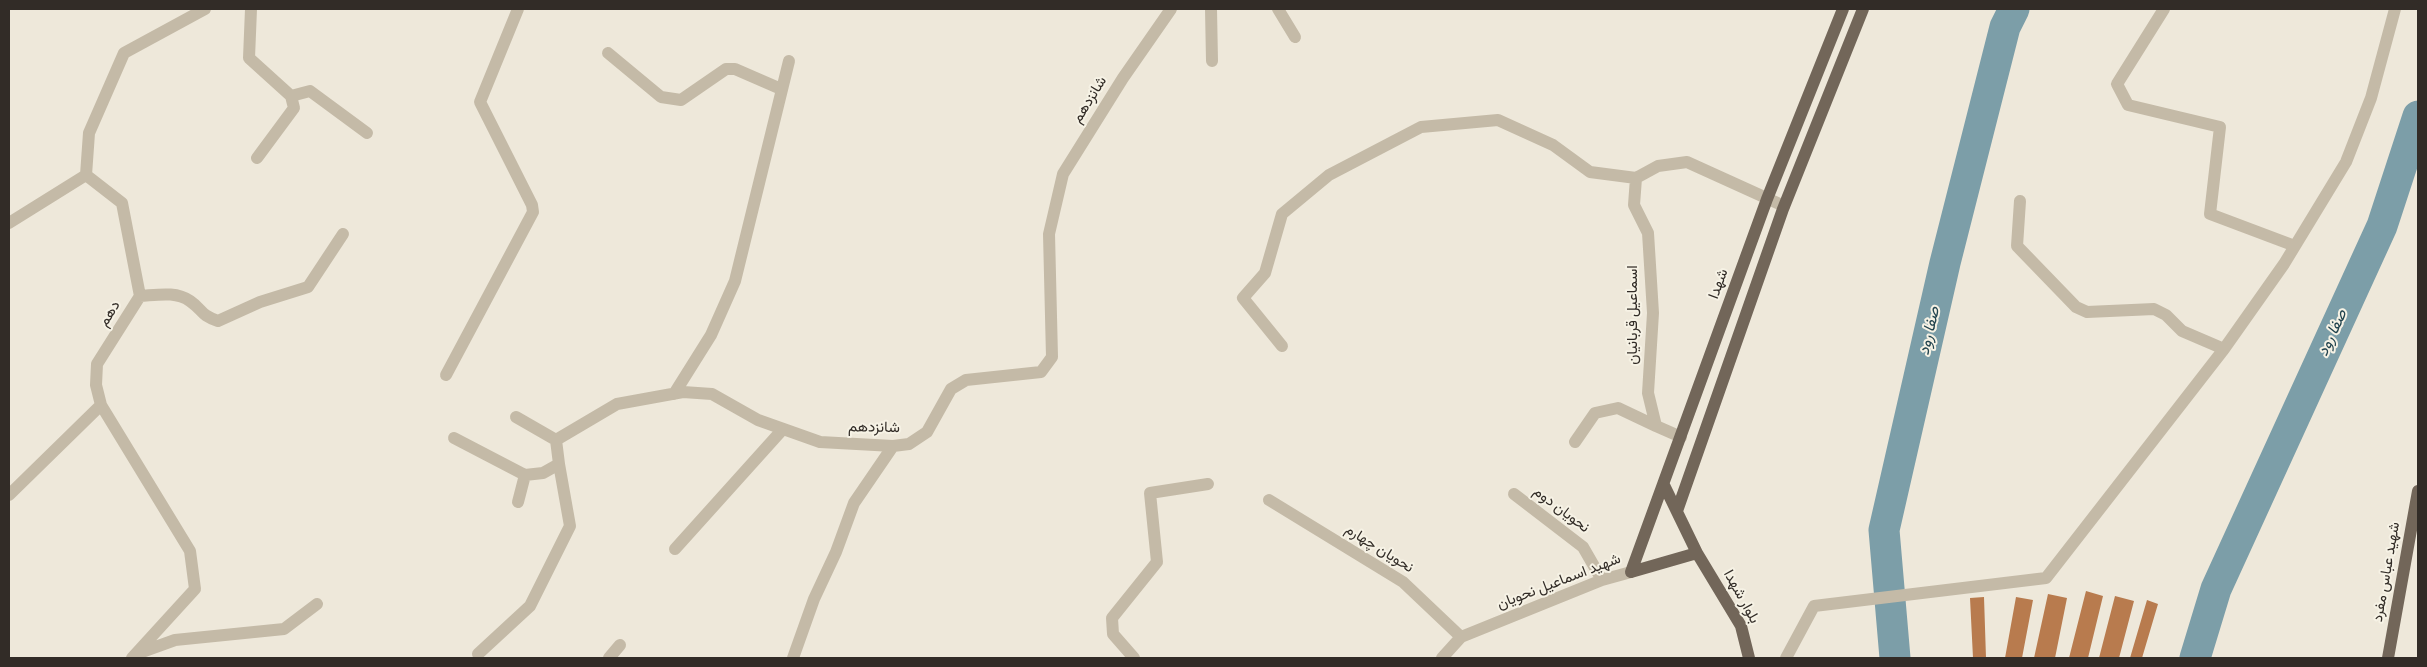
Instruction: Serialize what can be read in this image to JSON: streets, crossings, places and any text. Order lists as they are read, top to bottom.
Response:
{
  "streets": {
    "main road": [
      "شهدا",
      "شهید عباس مفرد",
      "شهید اسماعیل نحویان",
      "بلوار شهدا"
    ],
    "street": [
      "شانزدهم",
      "دهم",
      "اسماعیل قربانیان",
      "نحویان دوم",
      "نحویان چهارم"
    ]
  },
  "crossings": [
    ["شهدا", "شهید اسماعیل نحویان"],
    ["شهدا", "بلوار شهدا"],
    ["نحویان دوم", "شهید اسماعیل نحویان"],
    ["نحویان چهارم", "شهید اسماعیل نحویان"],
    ["شهید اسماعیل نحویان", "بلوار شهدا"]
  ],
  "water": ["صفا رود"]
}
